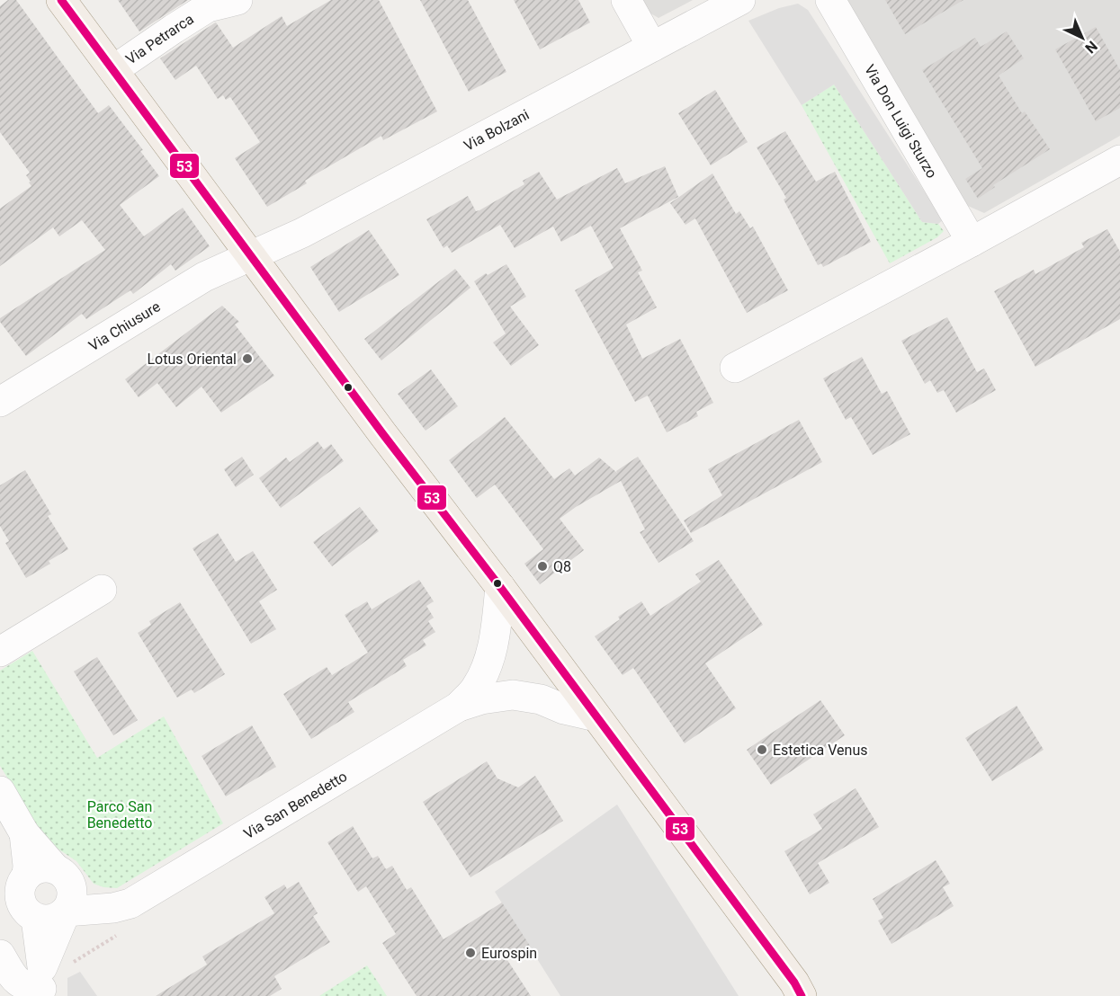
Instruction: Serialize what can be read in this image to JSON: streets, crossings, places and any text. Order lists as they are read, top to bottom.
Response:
{
  "streets": {
    "street": [
      "Via Petrarca",
      "Via Don Luigi Sturzo",
      "Via Bolzani",
      "Via Chiusure",
      "Via San Benedetto"
    ]
  },
  "crossings": [
    ["Via Bolzani", "Via Chiusure"]
  ],
  "parks": ["Parco San Benedetto"],
  "places": [
    "Lotus Oriental",
    "Q8",
    "Estetica Venus",
    "Eurospin"
  ],
  "lines": ["transit line 53"],
  "north": "bottom right"
}
